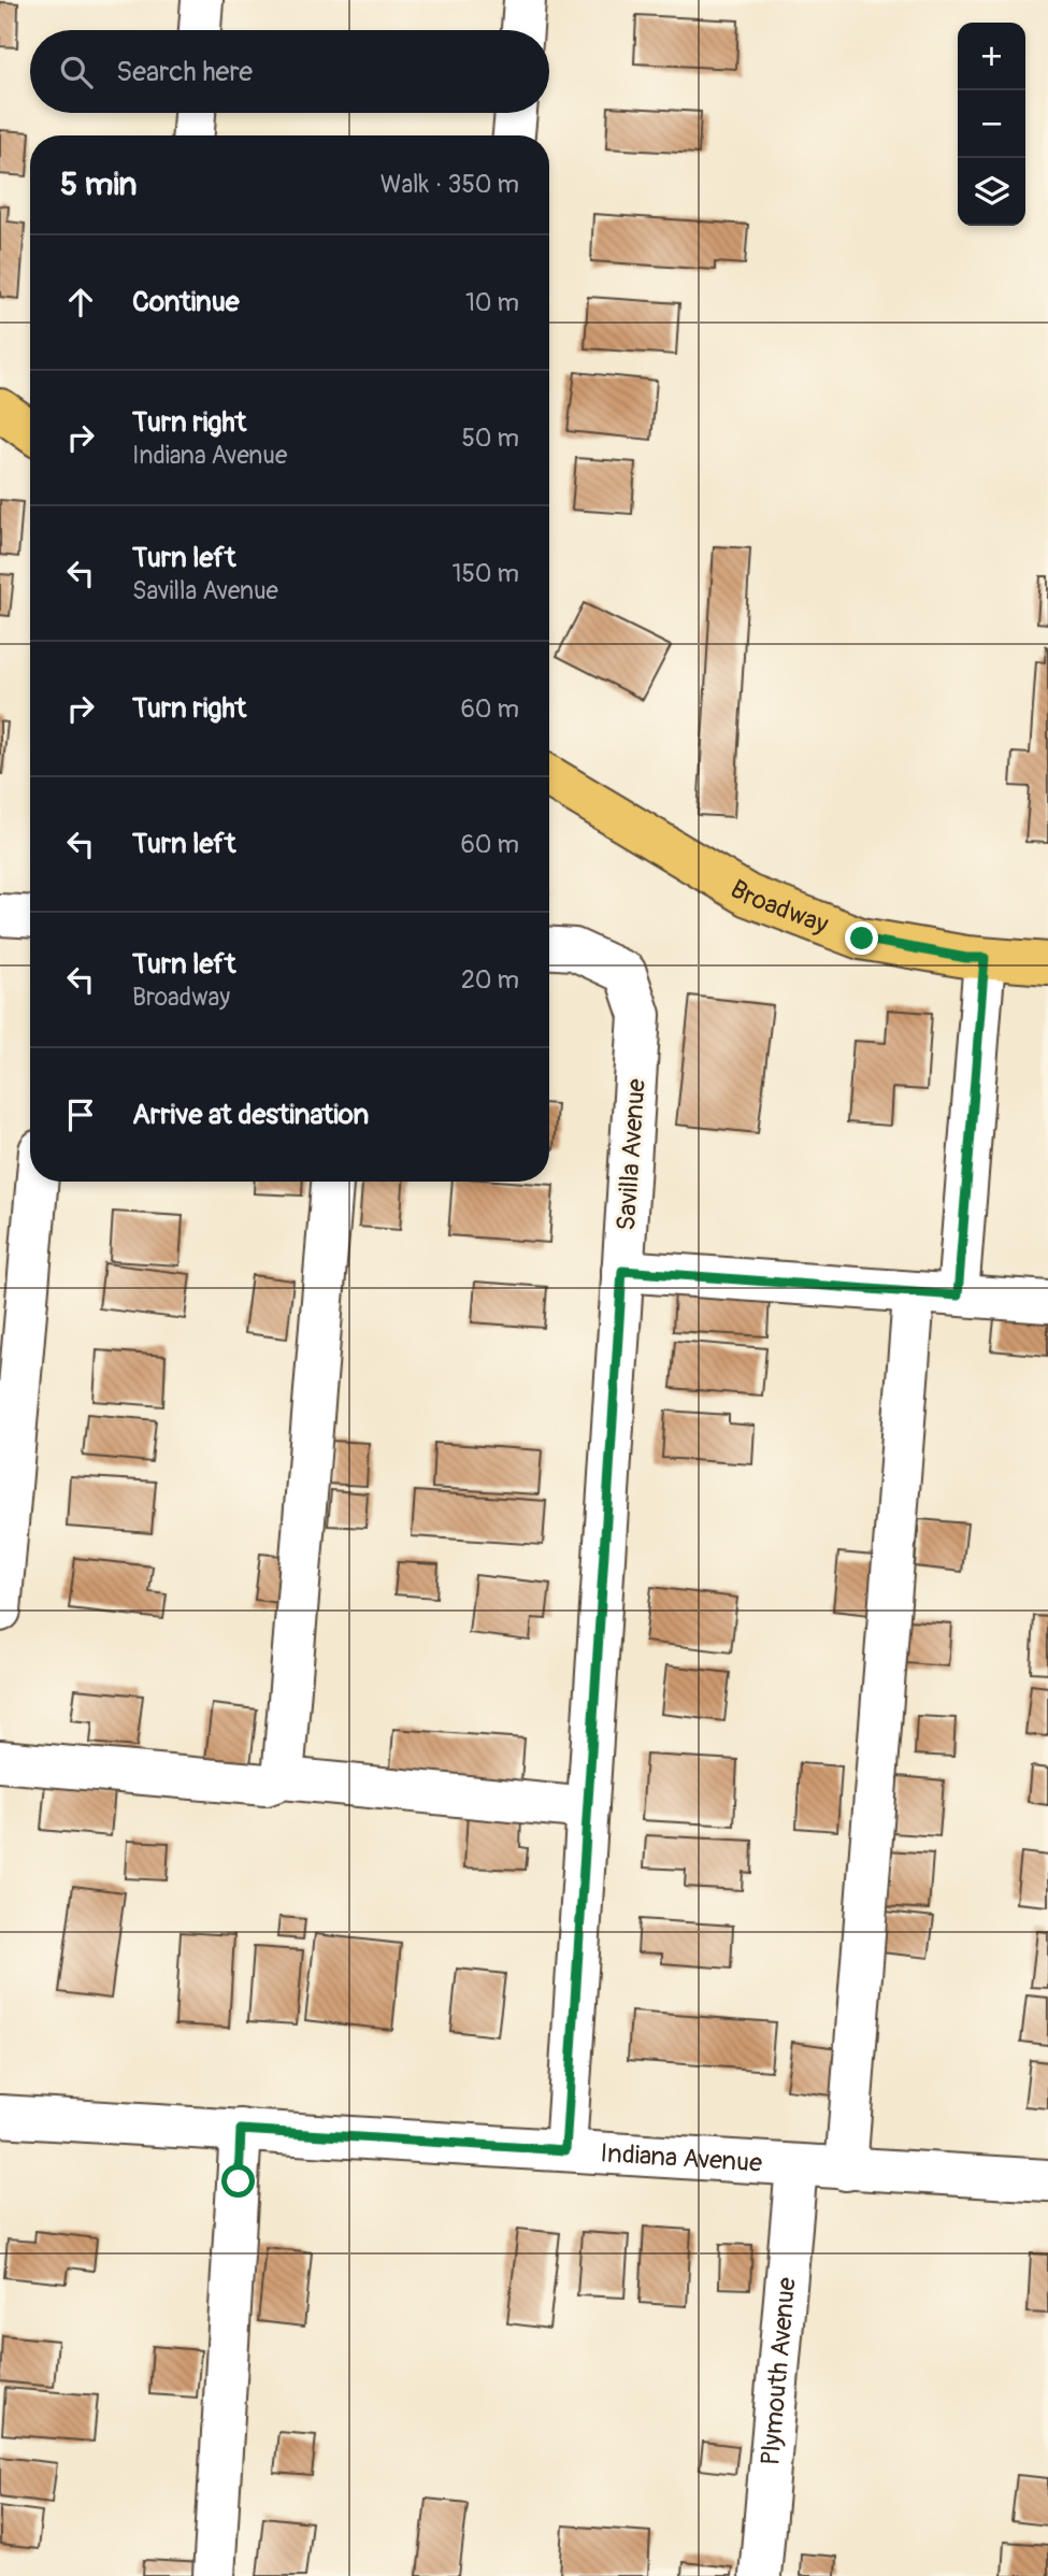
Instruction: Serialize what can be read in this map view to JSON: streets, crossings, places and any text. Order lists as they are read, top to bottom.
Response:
{
  "streets": {
    "main road": ["Broadway"],
    "street": ["Savilla Avenue", "Indiana Avenue", "Plymouth Avenue"]
  },
  "crossings": [
    ["Savilla Avenue", "Indiana Avenue"],
    ["Indiana Avenue", "Plymouth Avenue"]
  ],
  "page": {
    "map_buttons": ["+", "−"],
    "search": "Search here",
    "heading": ["5 min", "Walk · 350 m"],
    "list": [
      ["Continue", "10 m"],
      ["Turn right", "Indiana Avenue", "50 m"],
      ["Turn left", "Savilla Avenue", "150 m"],
      ["Turn right", "60 m"],
      ["Turn left", "60 m"],
      ["Turn left", "Broadway", "20 m"],
      "Arrive at destination"
    ]
  }
}
